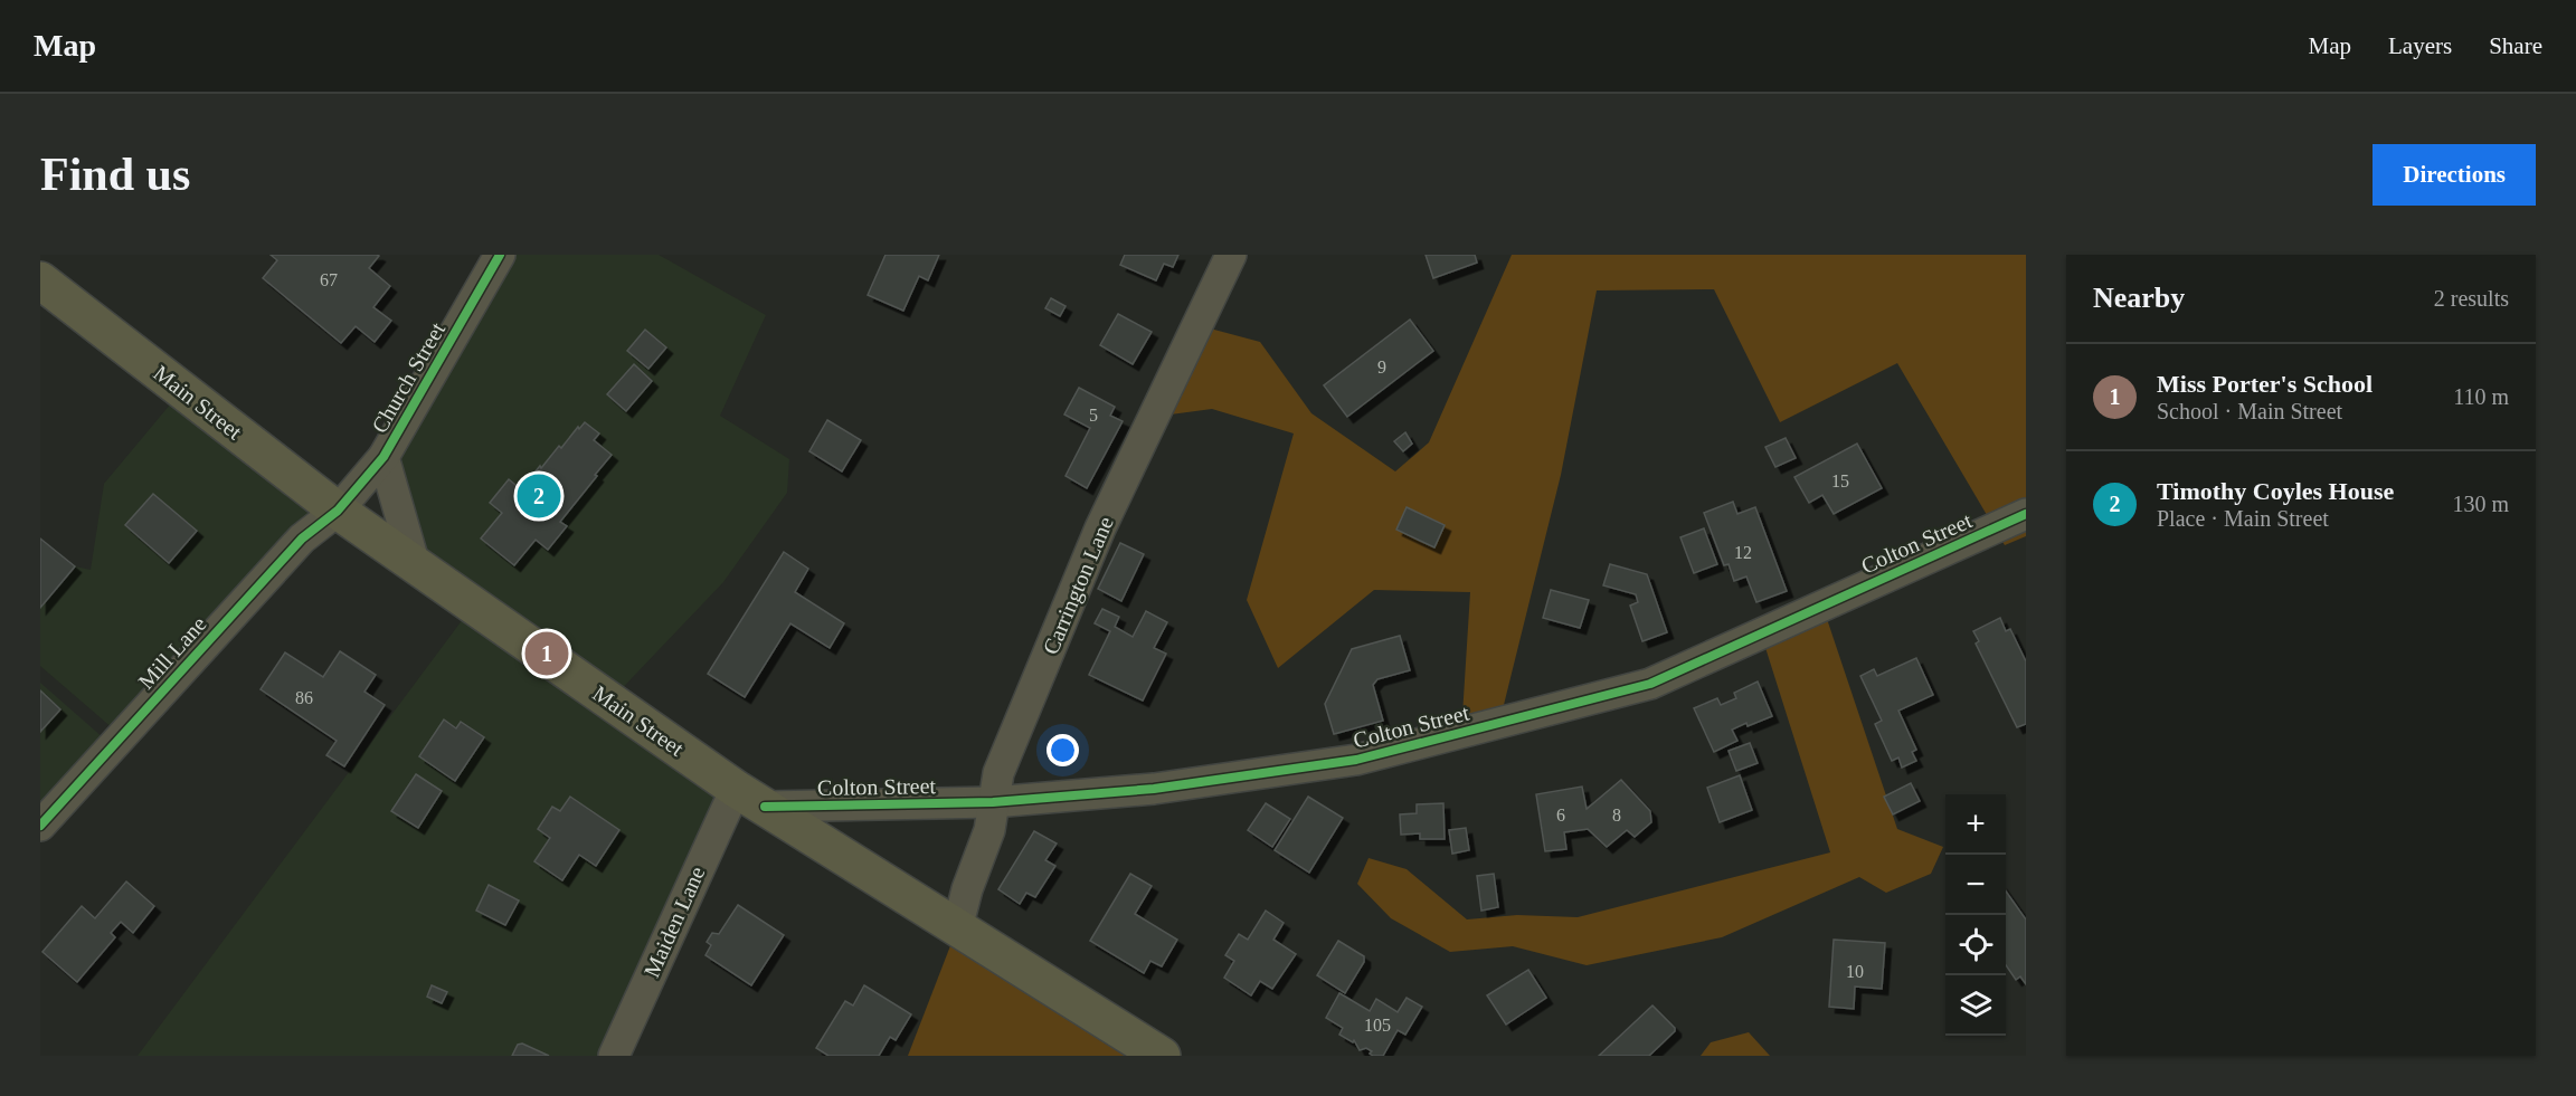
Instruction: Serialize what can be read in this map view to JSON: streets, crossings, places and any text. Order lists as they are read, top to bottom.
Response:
{
  "streets": {
    "highway": ["Main Street"],
    "street": [
      "Church Street",
      "Colton Street",
      "Carrington Lane",
      "Mill Lane",
      "Maiden Lane"
    ]
  },
  "crossings": [
    ["Church Street", "Main Street"],
    ["Church Street", "Mill Lane"],
    ["Main Street", "Colton Street"],
    ["Main Street", "Carrington Lane"],
    ["Main Street", "Mill Lane"],
    ["Main Street", "Maiden Lane"],
    ["Colton Street", "Carrington Lane"],
    ["Colton Street", "Maiden Lane"]
  ],
  "house_numbers": [
    "67",
    "9",
    "5",
    "15",
    "12",
    "86",
    "6",
    "8",
    "10",
    "105"
  ],
  "page": {
    "header": "Map",
    "nav": ["Map", "Layers", "Share"],
    "buttons": "Directions",
    "title": "Find us",
    "heading": ["Nearby", "2 results"],
    "list": [
      {
        "mark": "1",
        "name": "Miss Porter's School",
        "note": "School · Main Street",
        "value": "110 m"
      },
      {
        "mark": "2",
        "name": "Timothy Coyles House",
        "note": "Place · Main Street",
        "value": "130 m"
      }
    ],
    "pins": ["2", "1"],
    "map_buttons": ["+", "−"]
  }
}
